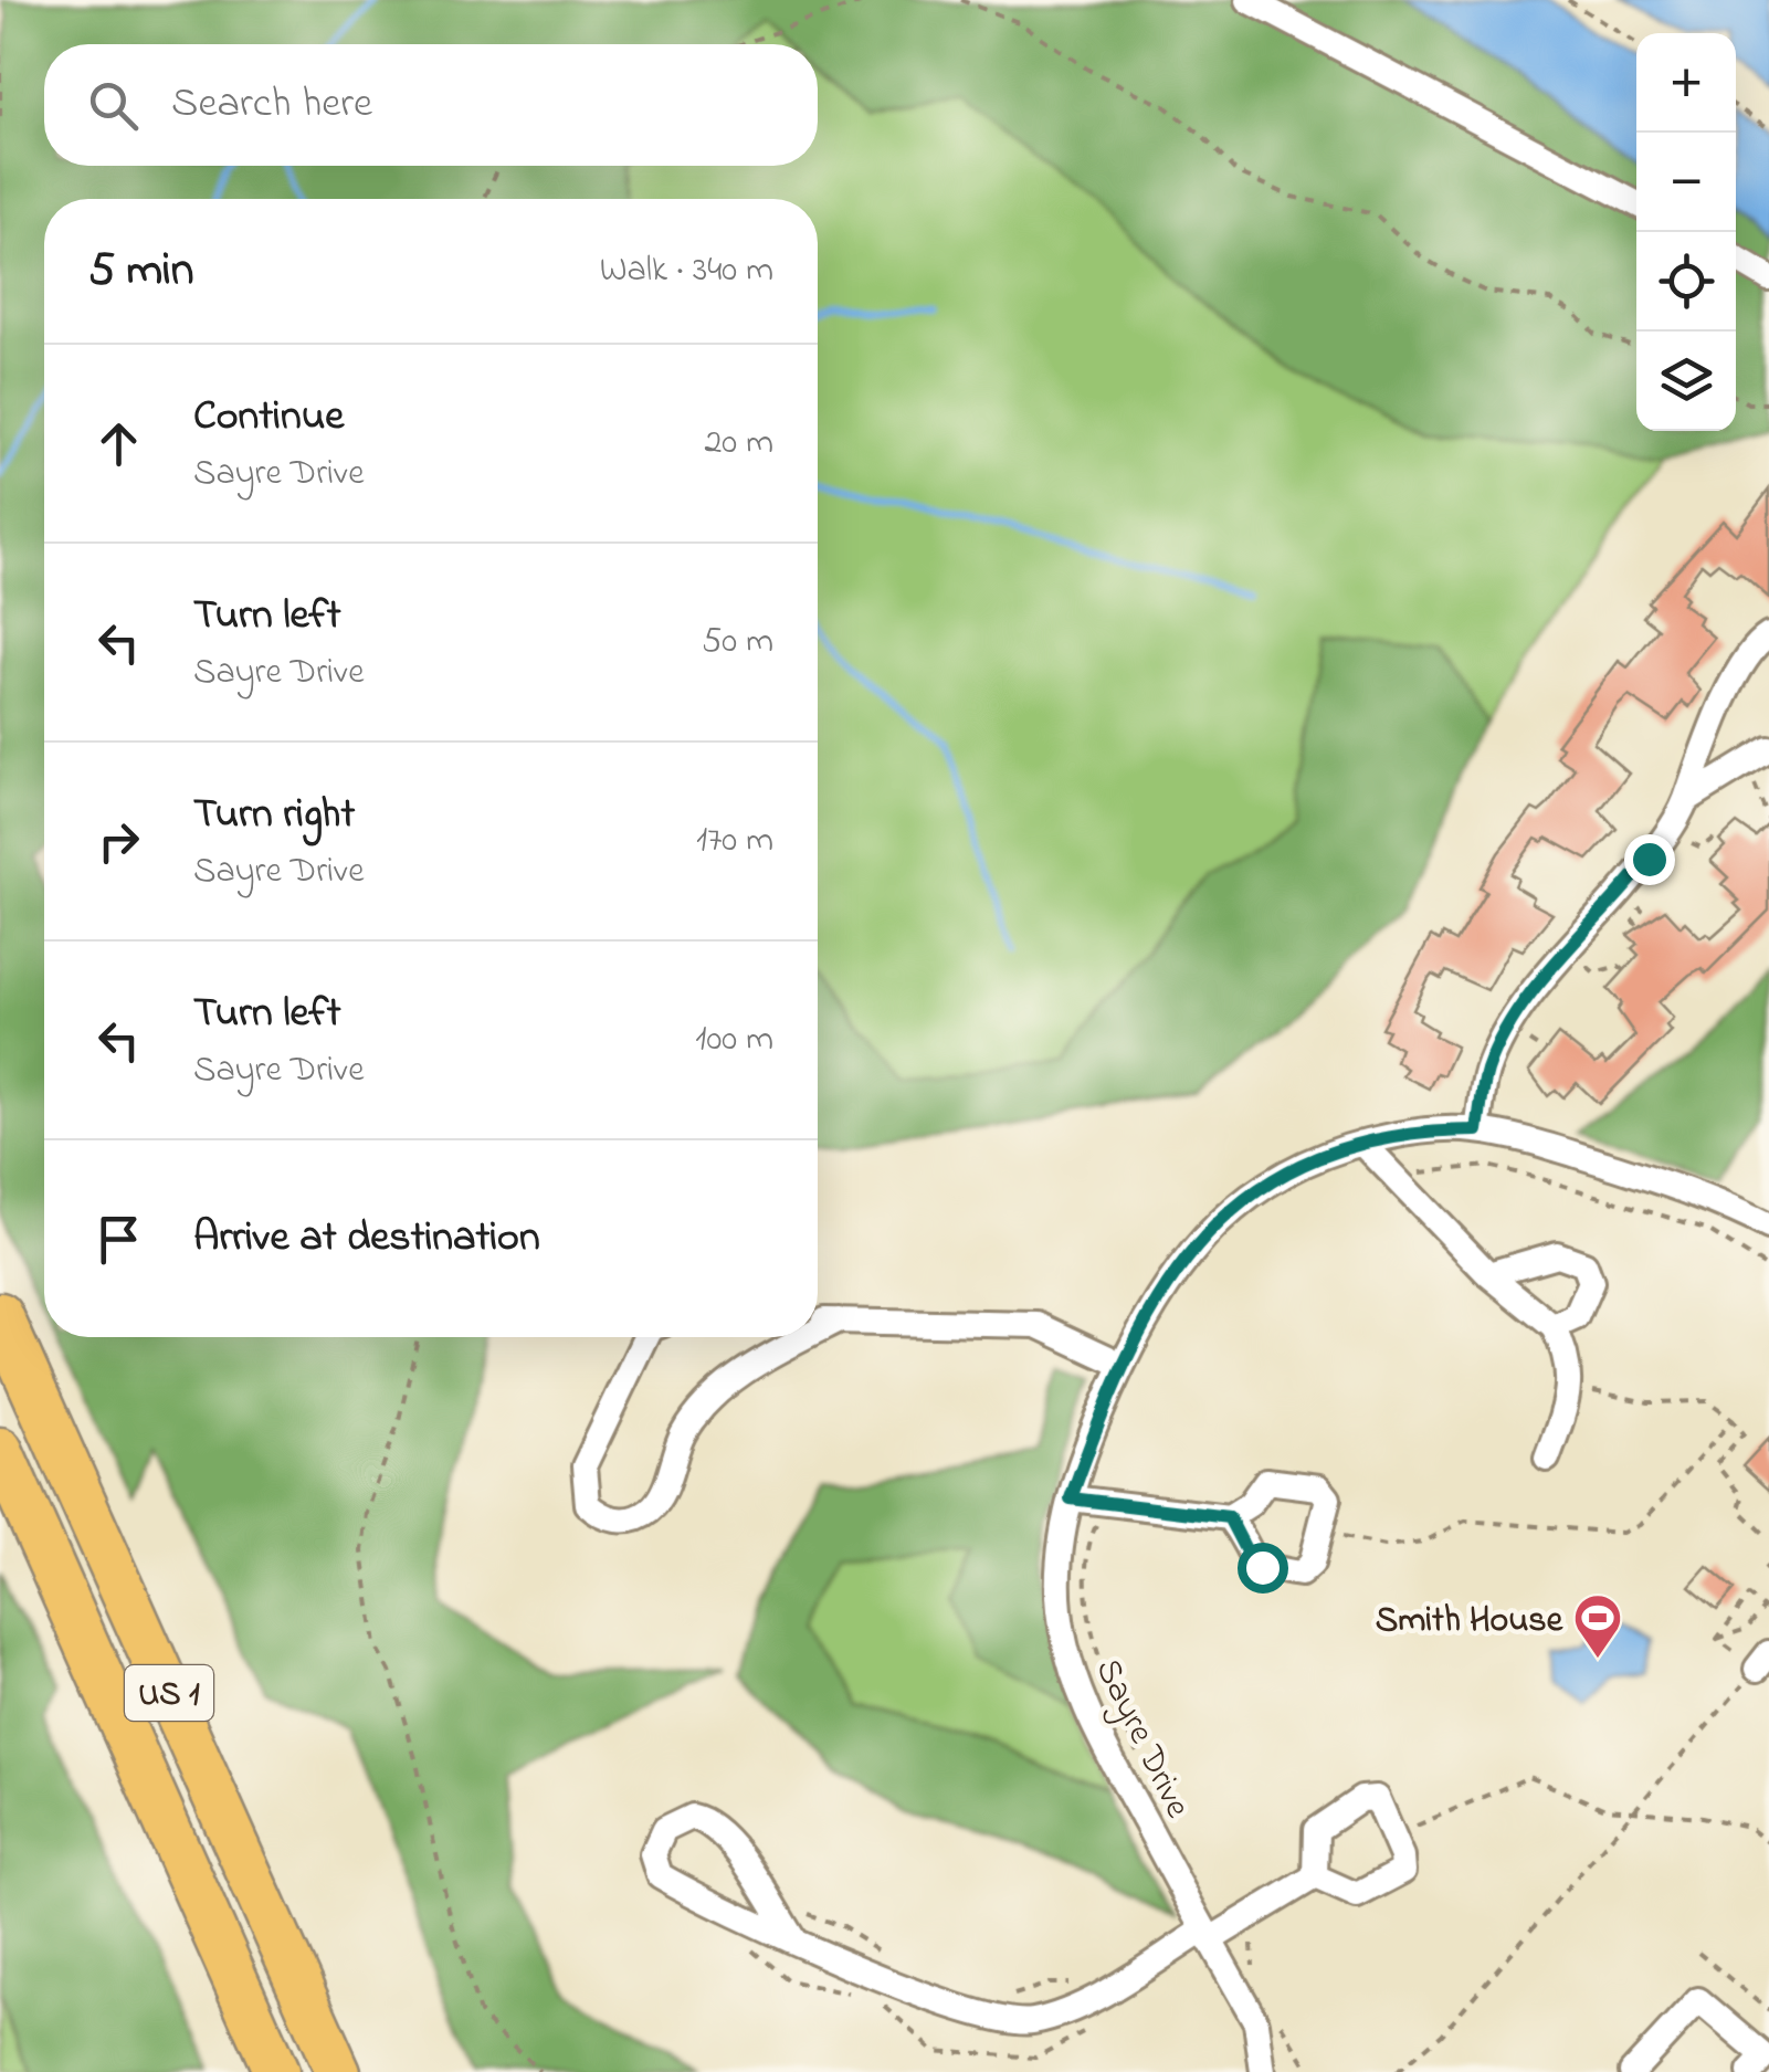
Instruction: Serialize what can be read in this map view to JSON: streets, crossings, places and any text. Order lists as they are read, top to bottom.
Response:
{
  "streets": {
    "highway": ["US 1"],
    "street": ["Sayre Drive"]
  },
  "places": {
    "sports": ["Smith House"]
  },
  "page": {
    "map_buttons": ["+", "−"],
    "search": "Search here",
    "heading": ["5 min", "Walk · 340 m"],
    "list": [
      ["Continue", "Sayre Drive", "20 m"],
      ["Turn left", "Sayre Drive", "50 m"],
      ["Turn right", "Sayre Drive", "170 m"],
      ["Turn left", "Sayre Drive", "100 m"],
      "Arrive at destination"
    ]
  }
}
